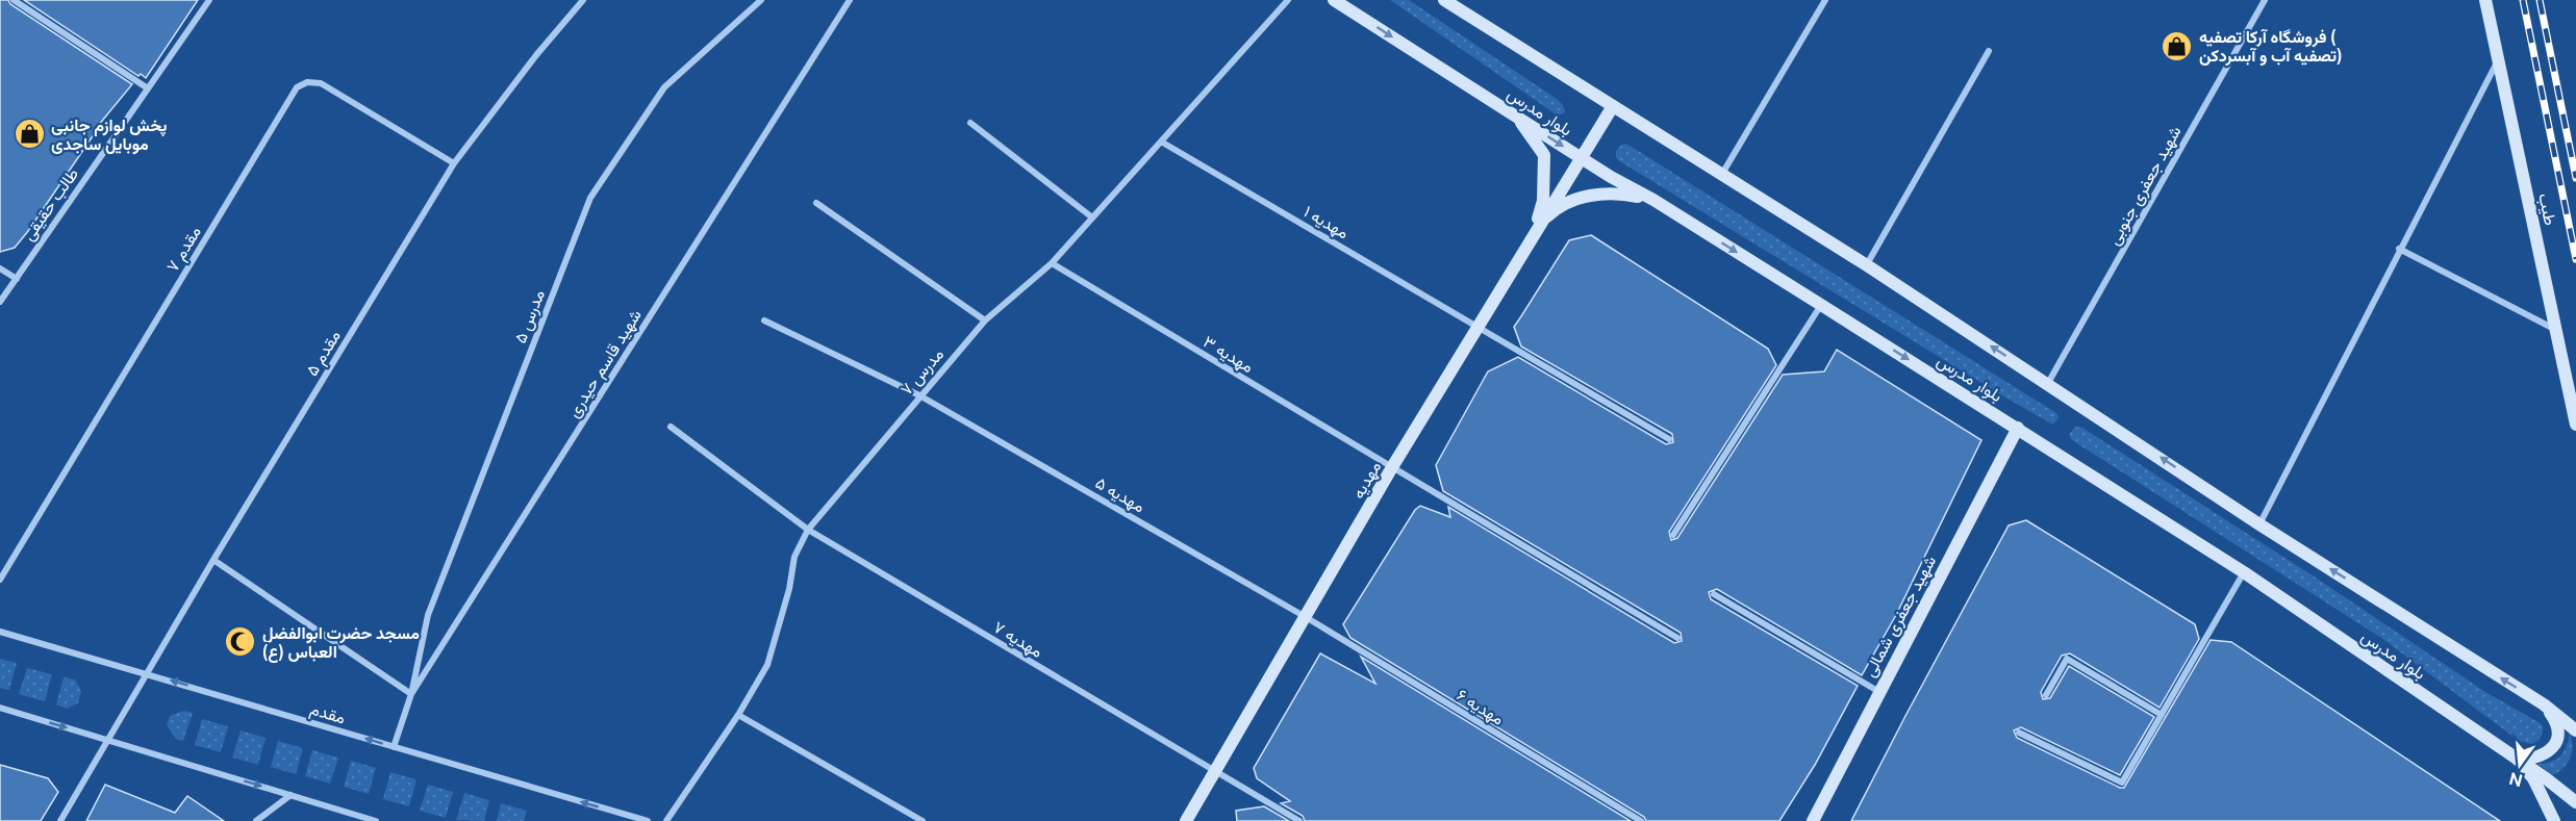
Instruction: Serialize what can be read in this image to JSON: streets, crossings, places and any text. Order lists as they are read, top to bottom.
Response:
{
  "streets": {
    "main road": [
      "بلوار مدرس",
      "طیب",
      "مهدیه",
      "شهید جعفری شمالی"
    ],
    "street": [
      "شهید جعفری جنوبی",
      "طالب حقیقی",
      "مهدیه ۱",
      "مقدم ۷",
      "مدرس ۵",
      "مقدم ۵",
      "مهدیه ۳",
      "شهید قاسم حیدری",
      "مدرس ۷",
      "مهدیه ۵",
      "مهدیه ۷",
      "مهدیه ۶",
      "مقدم"
    ]
  },
  "crossings": [
    ["بلوار مدرس", "مهدیه"],
    ["بلوار مدرس", "شهید جعفری شمالی"],
    ["مهدیه ۱", "مدرس ۷"],
    ["مهدیه ۱", "مهدیه"],
    ["مقدم ۷", "مقدم ۵"],
    ["مدرس ۵", "شهید قاسم حیدری"],
    ["مقدم ۵", "مقدم"],
    ["مهدیه ۳", "مدرس ۷"],
    ["مهدیه ۳", "مهدیه"],
    ["شهید قاسم حیدری", "مقدم"],
    ["مدرس ۷", "مهدیه ۵"],
    ["مدرس ۷", "مهدیه ۷"],
    ["مهدیه", "مهدیه ۵"],
    ["مهدیه", "مهدیه ۷"],
    ["مهدیه", "مهدیه ۶"],
    ["مهدیه ۵", "مهدیه ۶"]
  ],
  "one_way": ["مقدم"],
  "places": {
    "shop": ["فروشگاه آرکا تصفیه ( تصفیه آب و آبسردکن)", "پخش لوازم جانبی موبایل ساجدی"],
    "mosque": ["مسجد حضرت ابوالفضل العباس (ع)"]
  },
  "north": "bottom"
}
